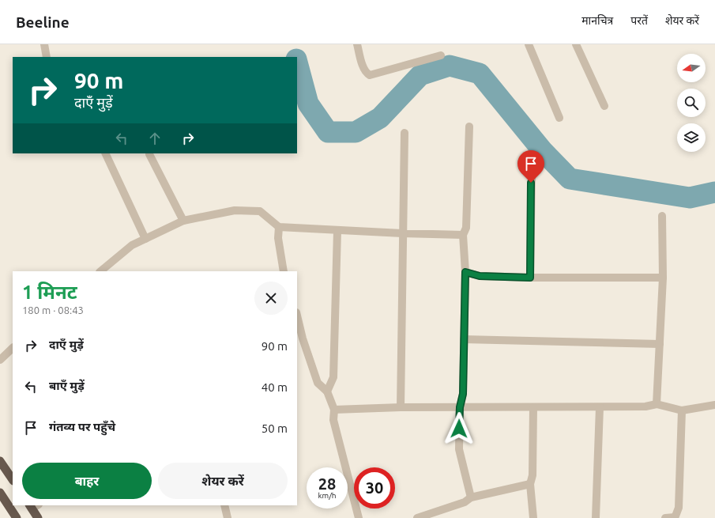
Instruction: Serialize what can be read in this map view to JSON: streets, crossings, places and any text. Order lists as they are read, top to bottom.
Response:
{
  "north": "left",
  "page": {
    "header": "Beeline",
    "nav": ["मानचित्र", "परतें", "शेयर करें"],
    "turn": ["90 m", "दाएँ मुड़ें"],
    "heading": ["1 मिनट", "180 m · 08:43"],
    "list": [
      {
        "name": "दाएँ मुड़ें",
        "value": "90 m"
      },
      {
        "name": "बाएँ मुड़ें",
        "value": "40 m"
      },
      {
        "name": "गंतव्य पर पहुँचे",
        "value": "50 m"
      }
    ],
    "buttons": ["बाहर", "शेयर करें"],
    "speed": "28 km/h",
    "limit": "30"
  }
}
